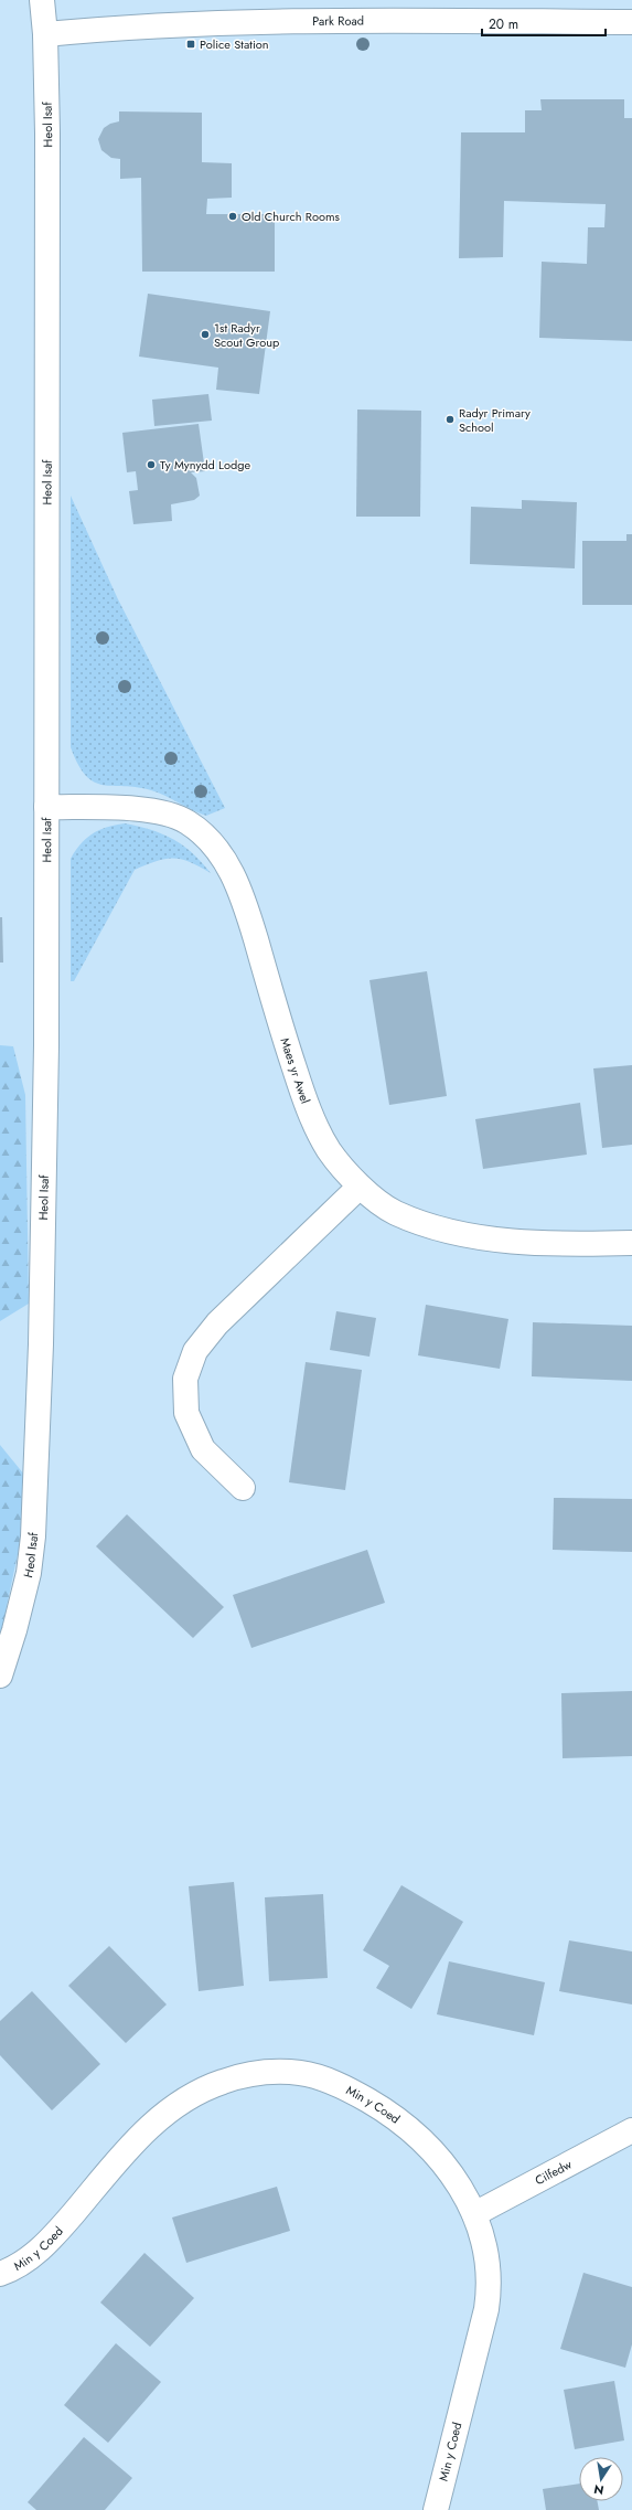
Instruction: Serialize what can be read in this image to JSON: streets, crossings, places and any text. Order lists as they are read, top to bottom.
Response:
{
  "streets": {
    "street": [
      "Park Road",
      "Heol Isaf",
      "Maes yr Awel",
      "Min y Coed",
      "Cilfedw"
    ]
  },
  "crossings": [
    ["Park Road", "Heol Isaf"],
    ["Heol Isaf", "Maes yr Awel"],
    ["Min y Coed", "Cilfedw"]
  ],
  "places": {
    "transit": ["Police Station"],
    "other": [
      "Old Church Rooms",
      "1st Radyr Scout Group",
      "Radyr Primary School",
      "Ty Mynydd Lodge"
    ]
  },
  "scale_bar": "20 m",
  "north": "bottom"
}
